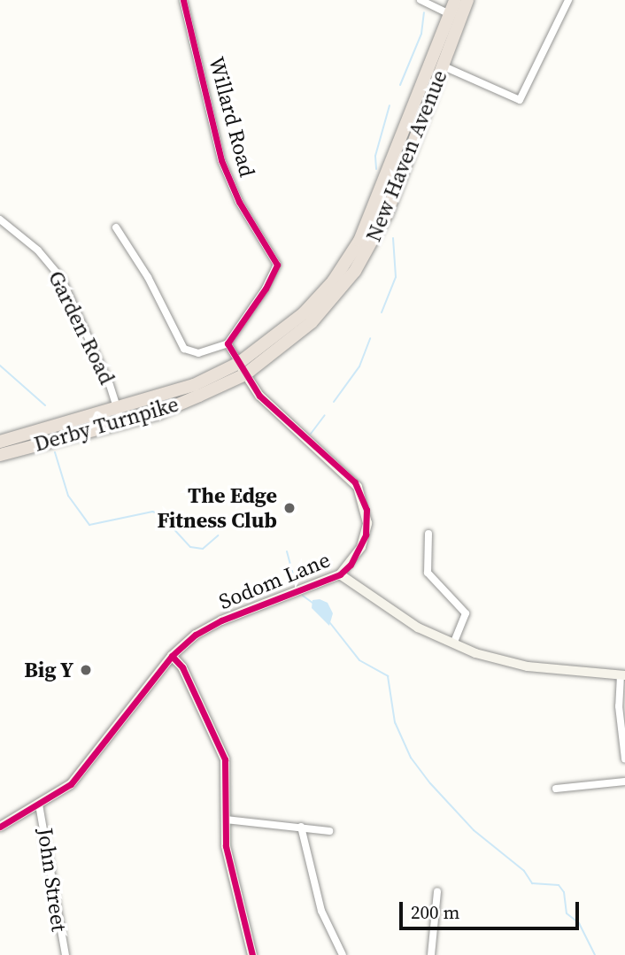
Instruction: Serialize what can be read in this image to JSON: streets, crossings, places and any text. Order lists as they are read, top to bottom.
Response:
{
  "streets": {
    "highway": ["New Haven Avenue", "Derby Turnpike"],
    "street": [
      "Willard Road",
      "Garden Road",
      "Sodom Lane",
      "John Street"
    ]
  },
  "crossings": [
    ["New Haven Avenue", "Derby Turnpike"],
    ["New Haven Avenue", "Sodom Lane"],
    ["Garden Road", "Derby Turnpike"],
    ["Derby Turnpike", "Sodom Lane"],
    ["Sodom Lane", "John Street"]
  ],
  "places": ["The Edge Fitness Club", "Big Y"],
  "scale_bar": "200 m"
}
